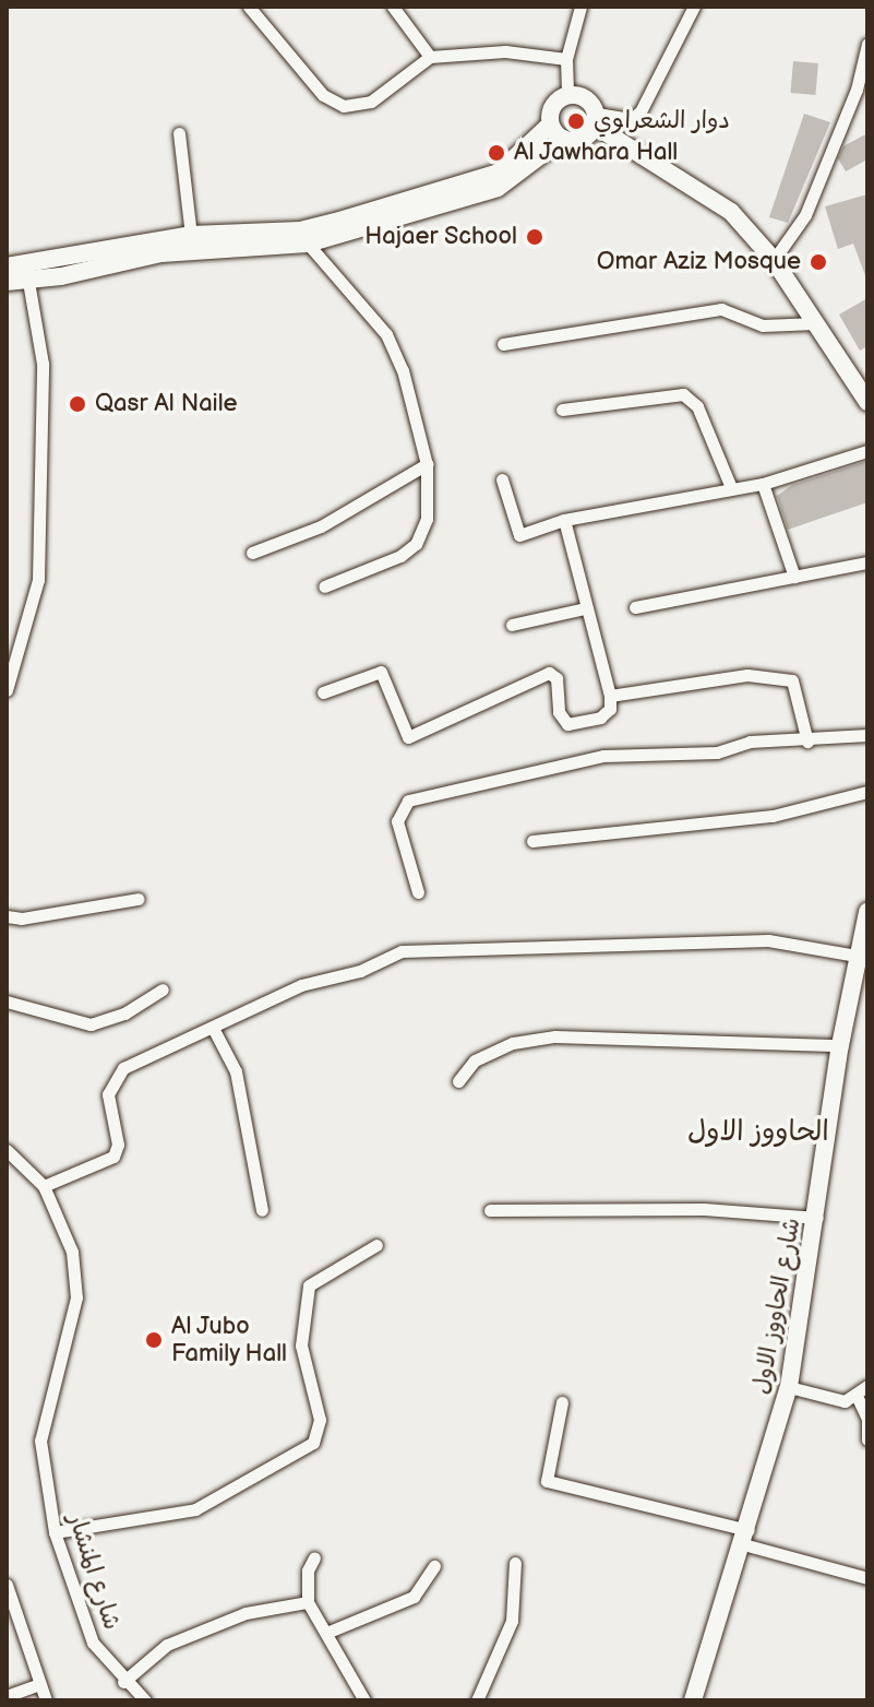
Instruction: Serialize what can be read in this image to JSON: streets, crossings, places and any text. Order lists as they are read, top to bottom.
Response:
{
  "streets": {
    "street": ["شارع الحاووز الاول", "شارع المنشار"]
  },
  "districts": ["الحاووز الاول"],
  "places": [
    "دوار الشعراوي",
    "Al Jawhara Hall",
    "Hajaer School",
    "Omar Aziz Mosque",
    "Qasr Al Naile",
    "Al Jubo Family Hall"
  ]
}
